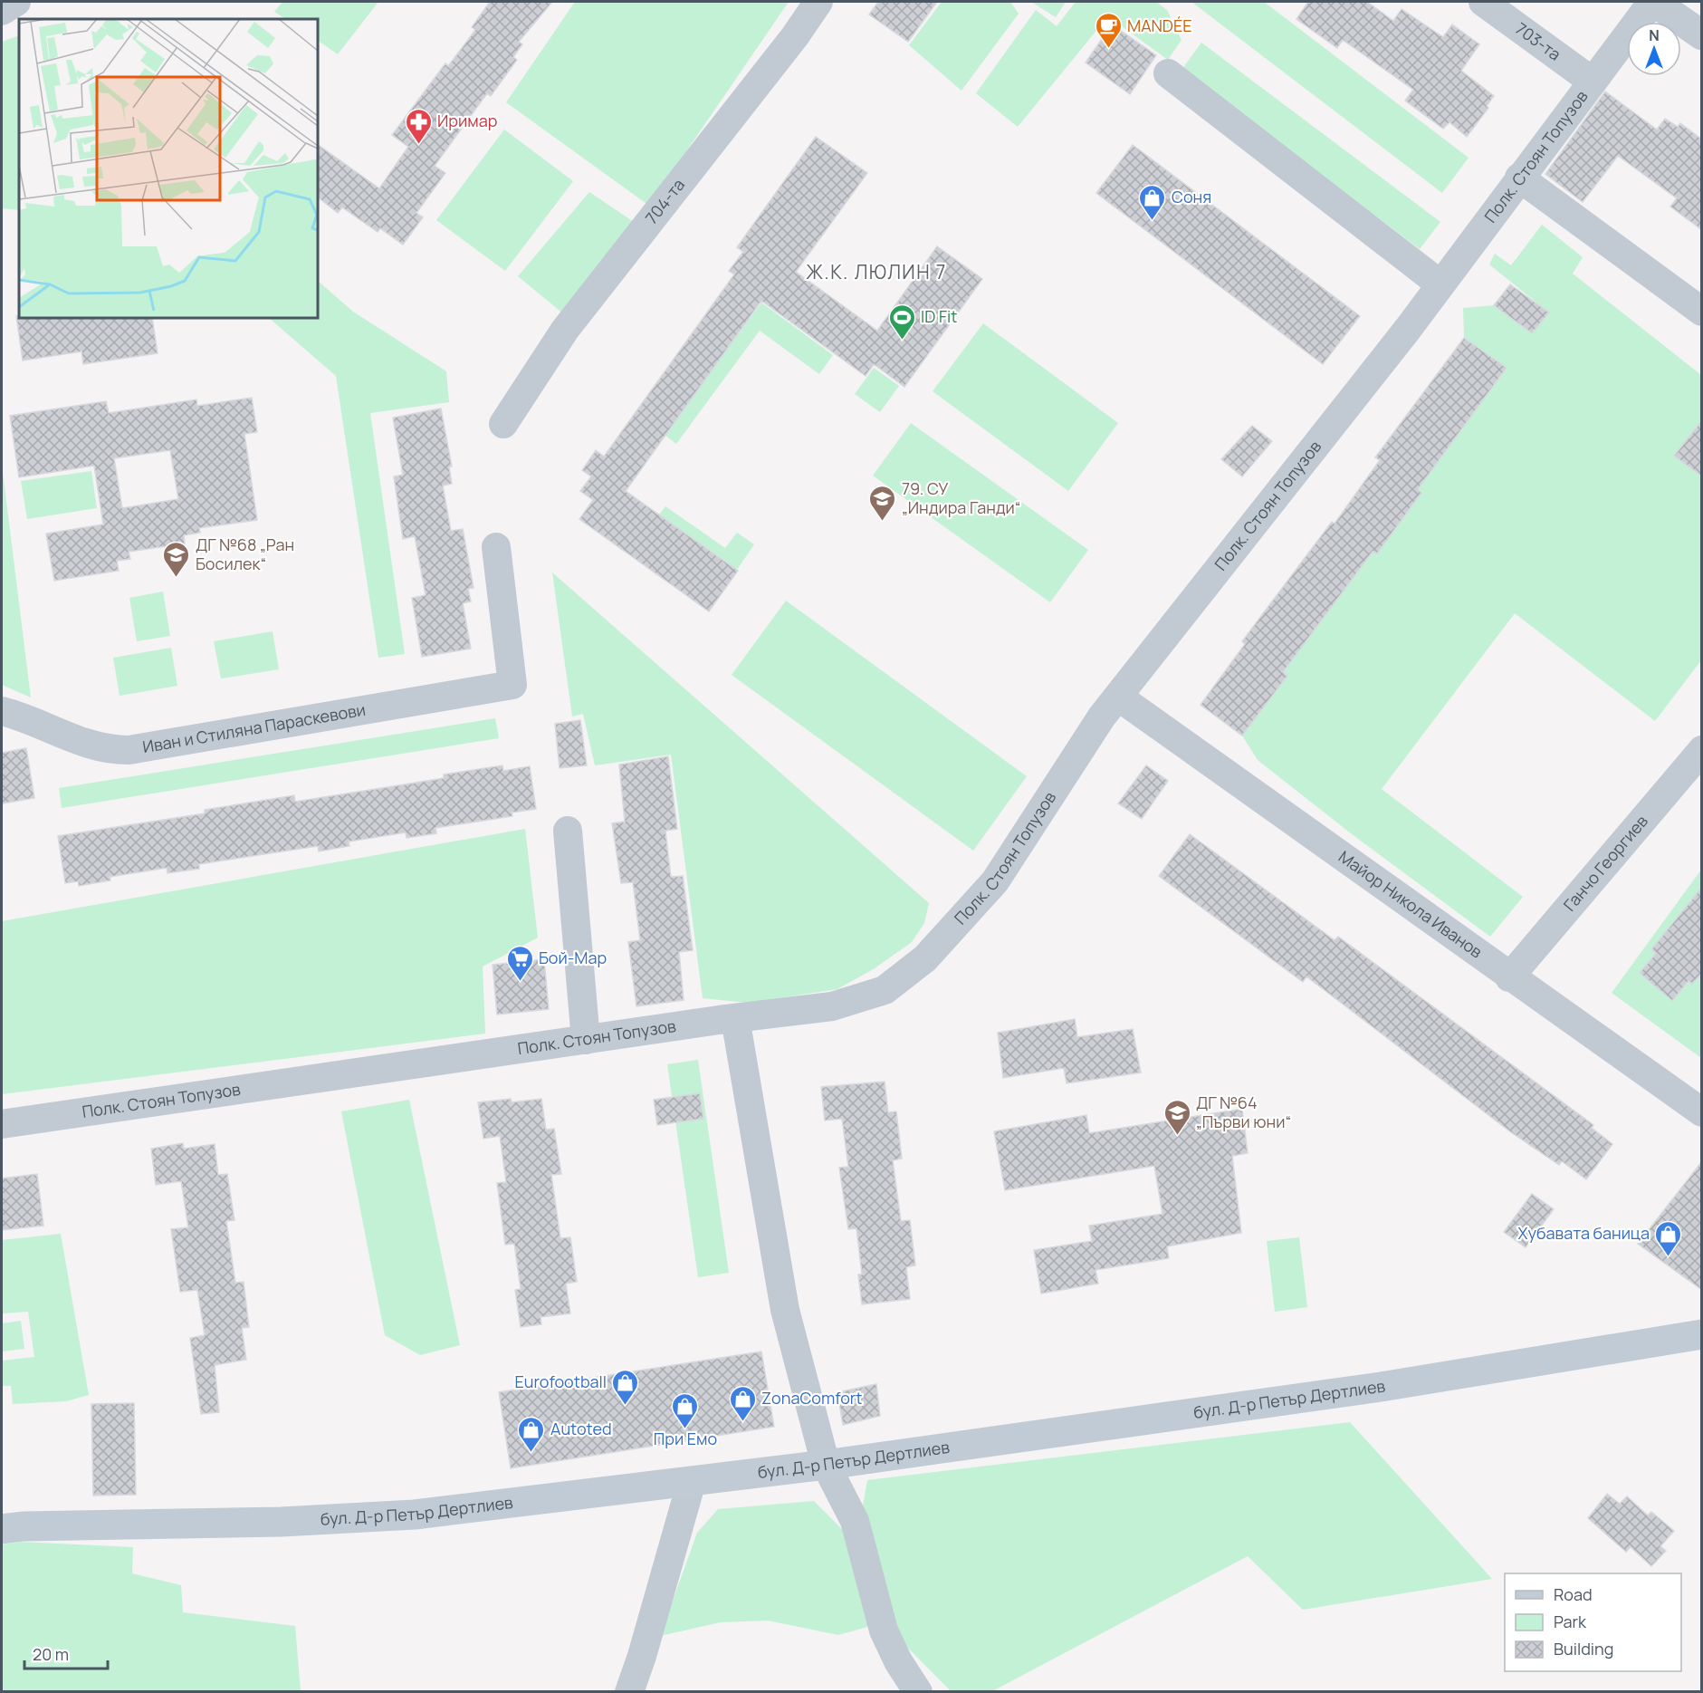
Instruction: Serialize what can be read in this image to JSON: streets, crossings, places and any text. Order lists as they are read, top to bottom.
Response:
{
  "streets": {
    "main road": ["бул. Д-р Петър Дертлиев"],
    "street": [
      "703-та",
      "Полк. Стоян Топузов",
      "704-та",
      "Иван и Стиляна Параскевови",
      "Ганчо Георгиев",
      "Майор Никола Иванов"
    ]
  },
  "crossings": [
    ["703-та", "Полк. Стоян Топузов"],
    ["Полк. Стоян Топузов", "Майор Никола Иванов"],
    ["Ганчо Георгиев", "Майор Никола Иванов"]
  ],
  "districts": ["Ж.К. ЛЮЛИН 7"],
  "places": {
    "cafe": ["MANDÉE"],
    "pharmacy": ["Иримар"],
    "shop": [
      "Соня",
      "Хубавата баница",
      "Eurofootball",
      "ZonaComfort",
      "При Емо",
      "Autoted"
    ],
    "sports": ["ID Fit"],
    "school or university": ["79. СУ „Индира Ганди“", "ДГ №68 „Ран Босилек“", "ДГ №64 „Първи юни“"],
    "supermarket": ["Бой-Мар"]
  },
  "legend": ["Road", "Park", "Building"],
  "scale_bar": "20 m",
  "north": "top"
}
